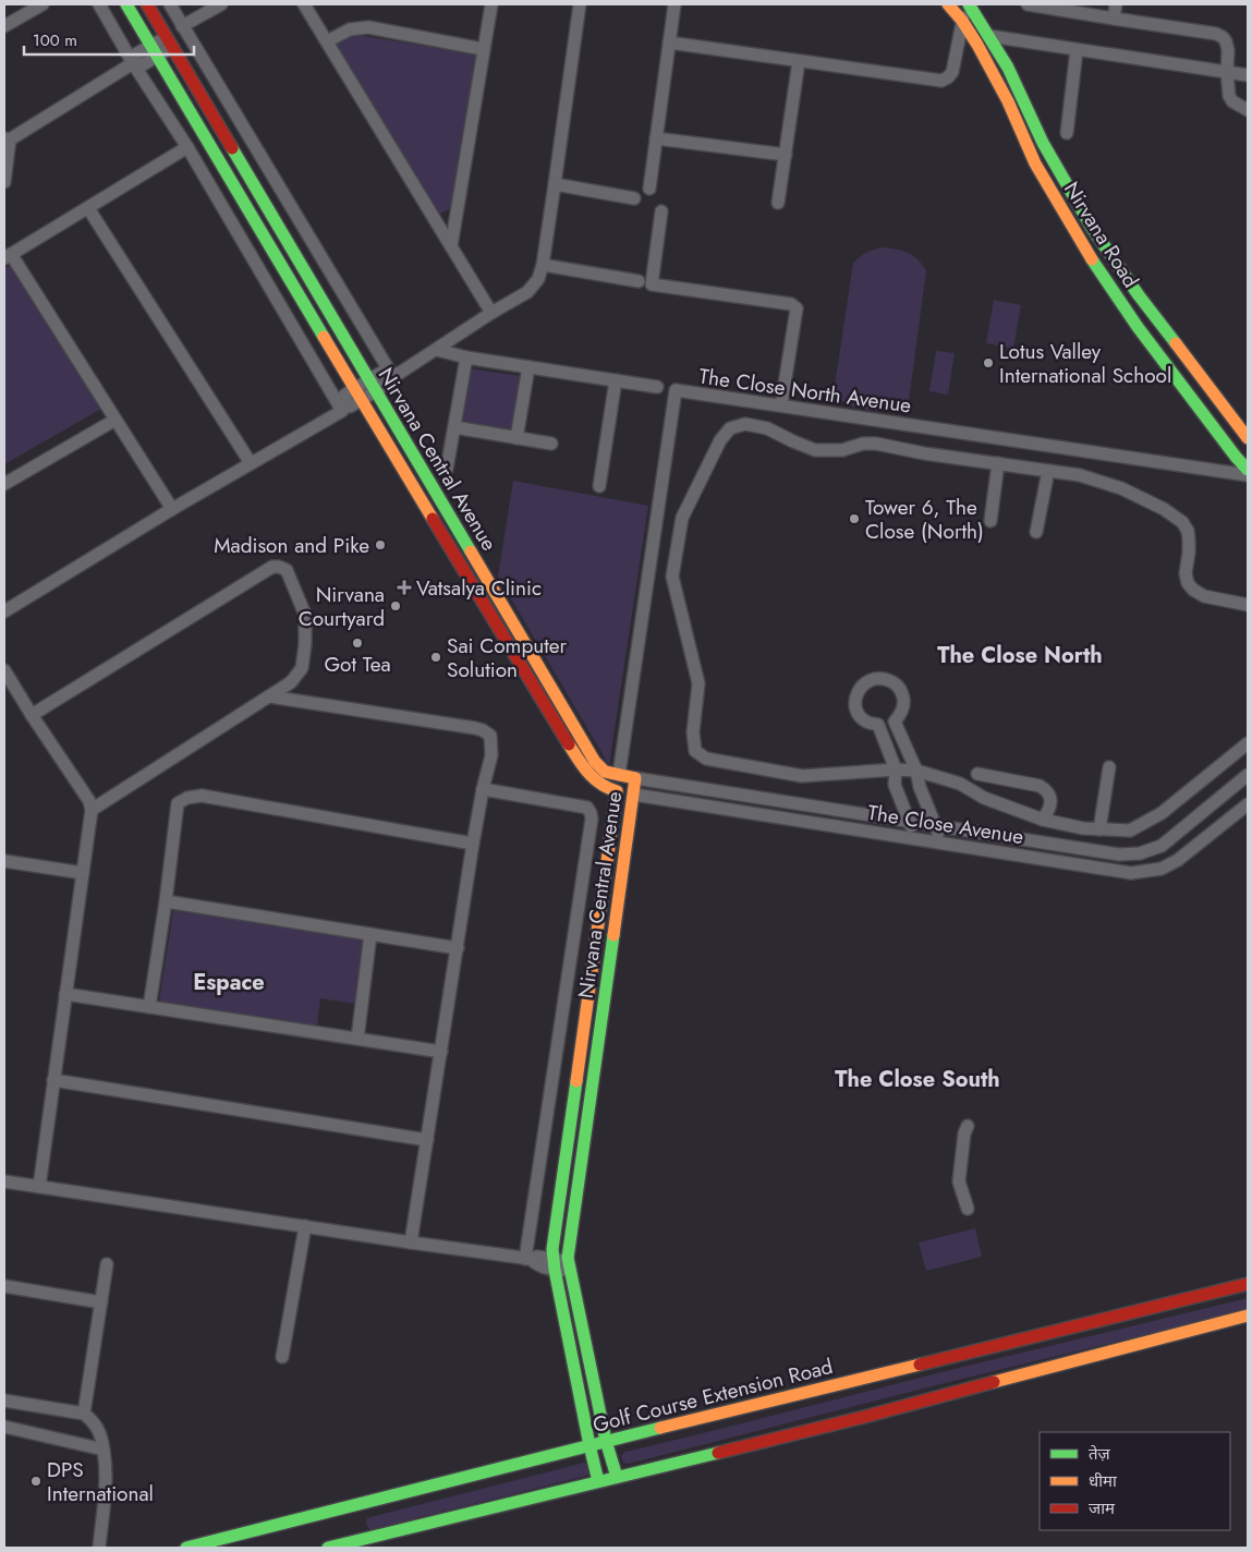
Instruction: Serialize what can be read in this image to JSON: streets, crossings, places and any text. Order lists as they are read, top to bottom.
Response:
{
  "streets": {
    "street": [
      "Nirvana Road",
      "The Close North Avenue",
      "Nirvana Central Avenue",
      "The Close Avenue",
      "Golf Course Extension Road"
    ]
  },
  "crossings": [
    ["The Close North Avenue", "Nirvana Central Avenue"],
    ["Nirvana Central Avenue", "The Close Avenue"],
    ["Nirvana Central Avenue", "Golf Course Extension Road"]
  ],
  "districts": ["The Close North", "Espace", "The Close South"],
  "places": {
    "other": [
      "Lotus Valley International School",
      "Tower 6, The Close (North)",
      "Madison and Pike",
      "Nirvana Courtyard",
      "Got Tea",
      "Sai Computer Solution",
      "DPS International"
    ],
    "health": ["Vatsalya Clinic"]
  },
  "legend": ["तेज़", "धीमा", "जाम"],
  "scale_bar": "100 m"
}
